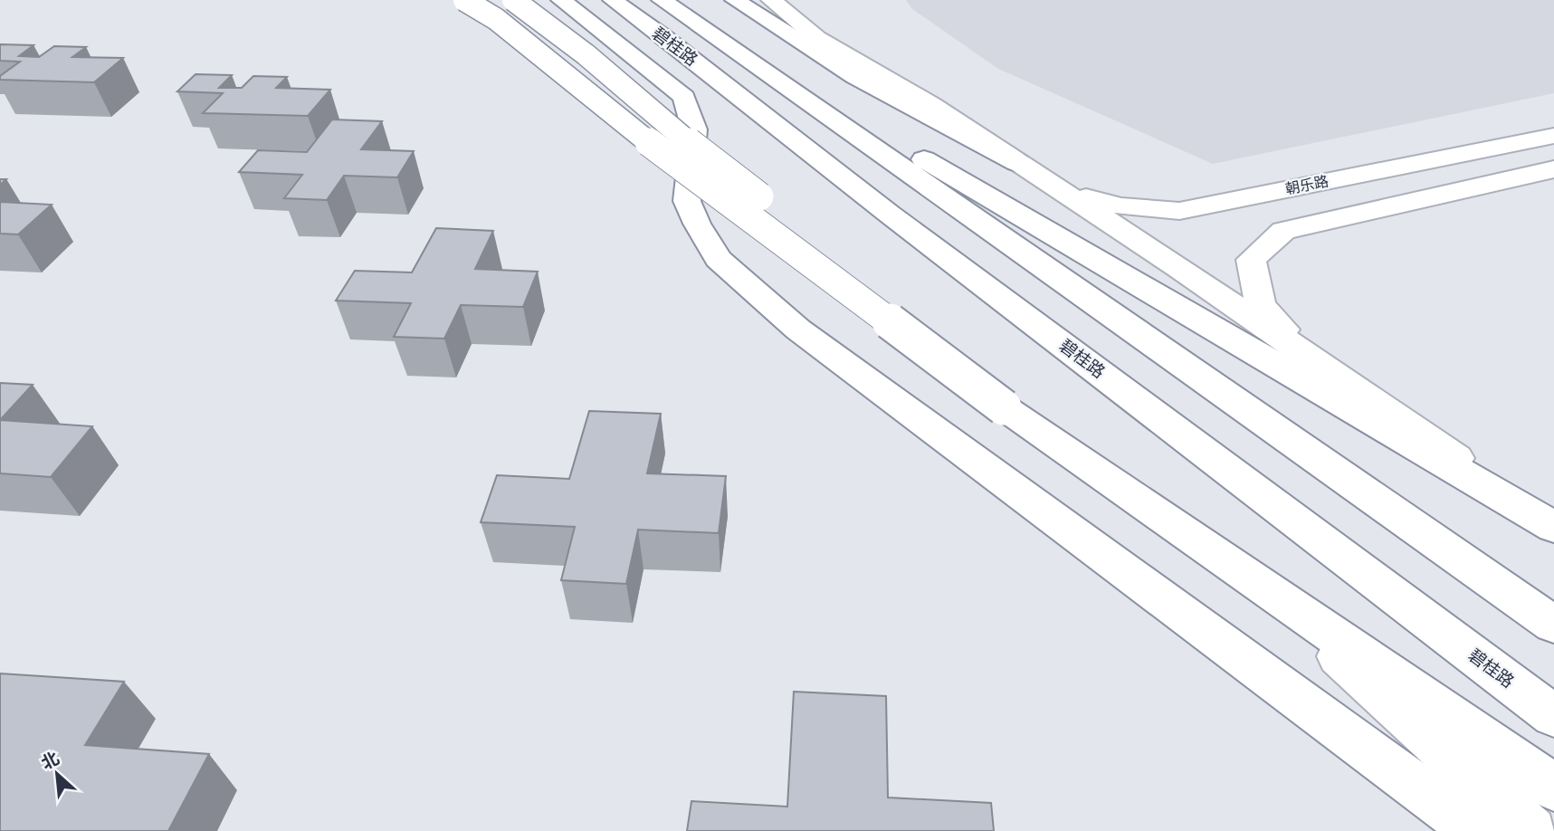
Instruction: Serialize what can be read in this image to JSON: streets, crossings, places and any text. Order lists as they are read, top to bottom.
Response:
{
  "streets": {
    "main road": ["碧桂路", "朝乐路"]
  },
  "north": "top left"
}
